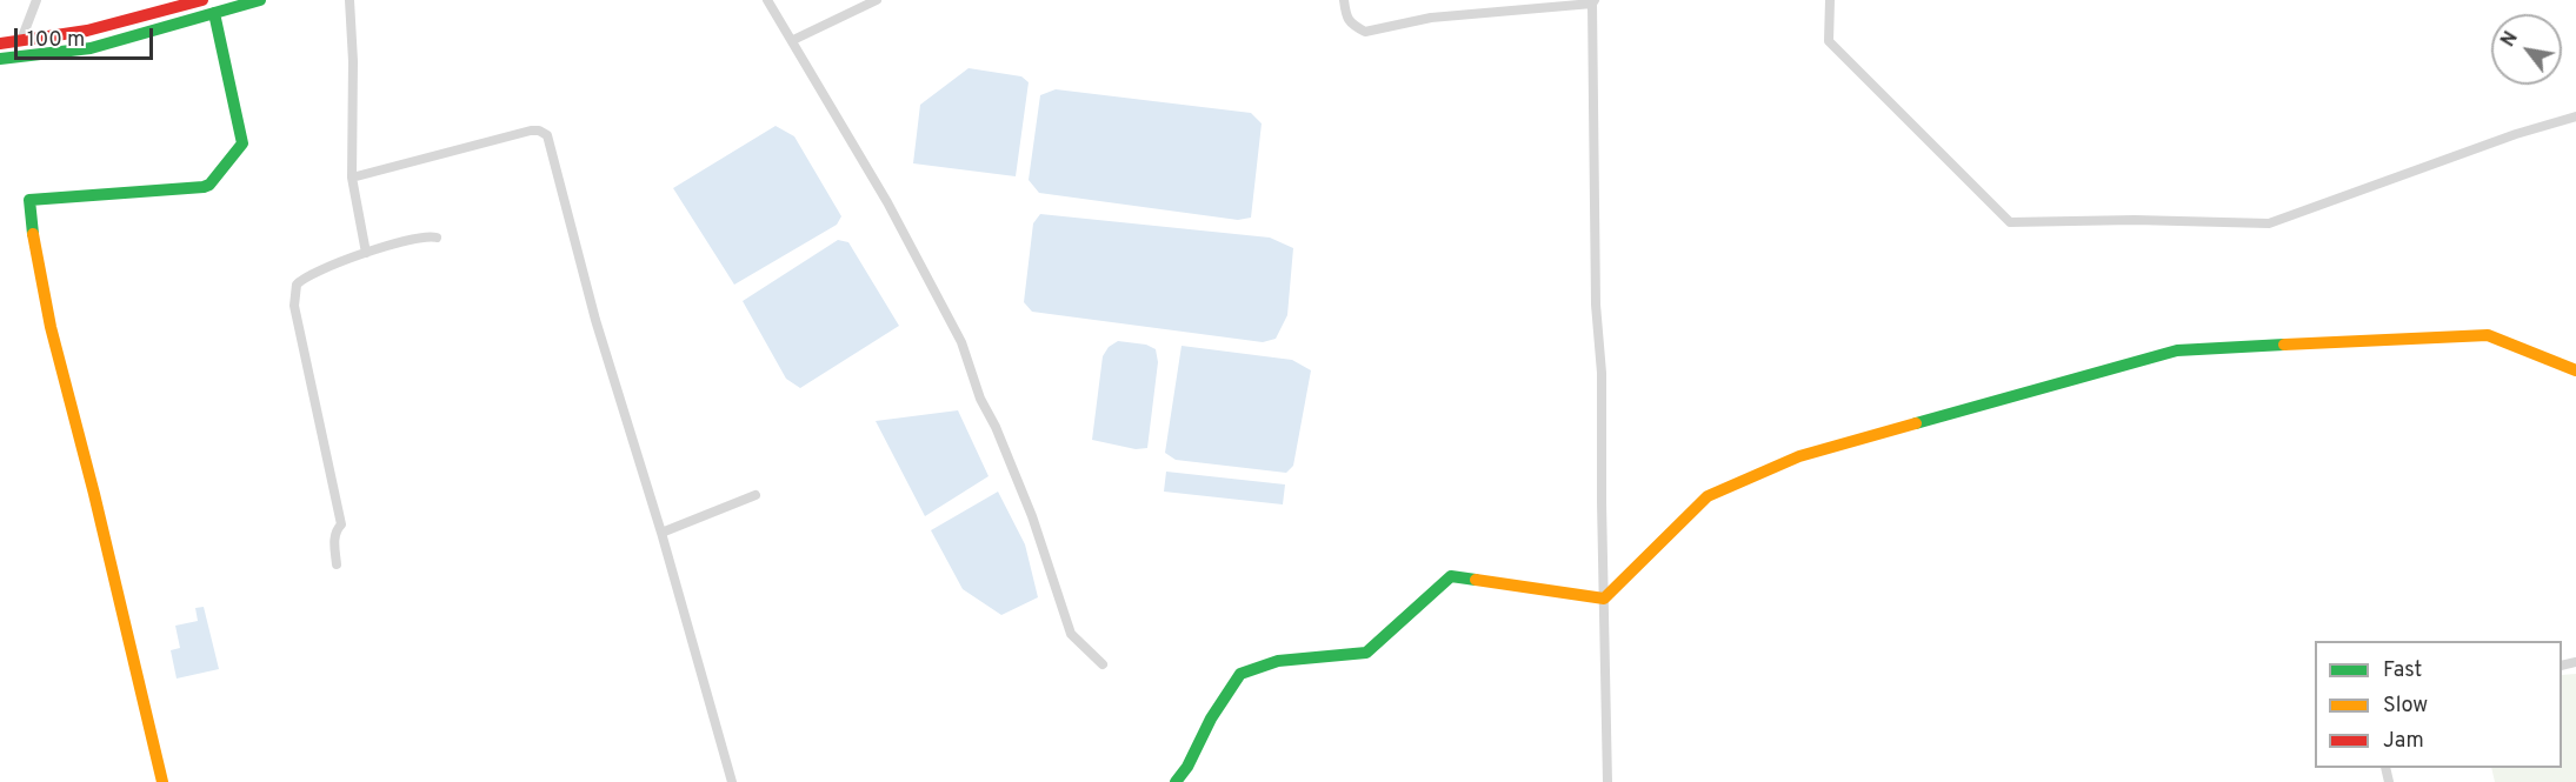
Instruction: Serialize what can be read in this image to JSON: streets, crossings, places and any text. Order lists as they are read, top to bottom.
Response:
{
  "legend": ["Fast", "Slow", "Jam"],
  "scale_bar": "100 m",
  "north": "top left"
}
